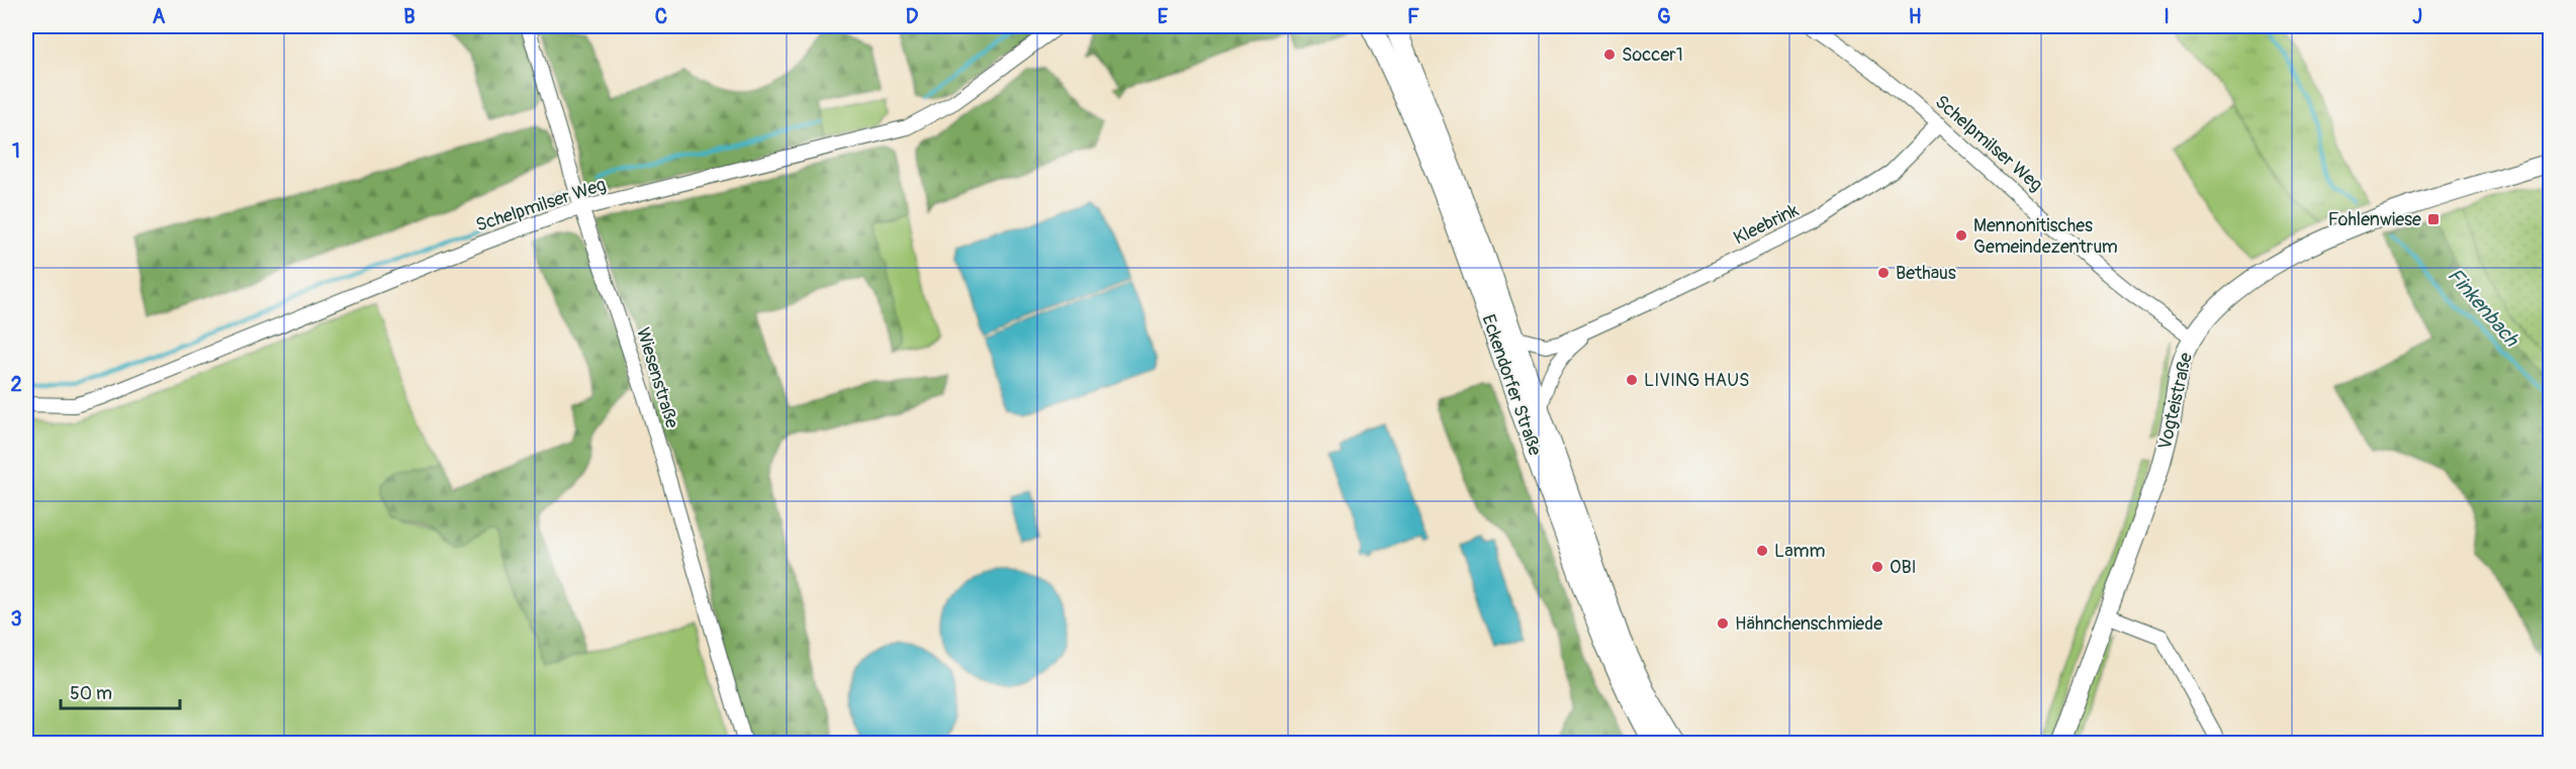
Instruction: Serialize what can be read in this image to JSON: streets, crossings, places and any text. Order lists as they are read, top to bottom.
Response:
{
  "streets": {
    "main road": ["Eckendorfer Straße"],
    "street": [
      "Schelpmilser Weg",
      "Kleebrink",
      "Wiesenstraße",
      "Vogteistraße"
    ]
  },
  "crossings": [
    ["Schelpmilser Weg", "Kleebrink"],
    ["Schelpmilser Weg", "Wiesenstraße"],
    ["Schelpmilser Weg", "Vogteistraße"],
    ["Kleebrink", "Eckendorfer Straße"]
  ],
  "water": ["Finkenbach"],
  "places": {
    "other": [
      "Soccer1",
      "Mennonitisches Gemeindezentrum",
      "Bethaus",
      "LIVING HAUS",
      "Lamm",
      "OBI",
      "Hähnchenschmiede"
    ],
    "transit": ["Fohlenwiese"]
  },
  "scale_bar": "50 m",
  "grid": {
    "columns": [
      "A",
      "B",
      "C",
      "D",
      "E",
      "F",
      "G",
      "H",
      "I",
      "J"
    ],
    "rows": ["1", "2", "3"]
  }
}
